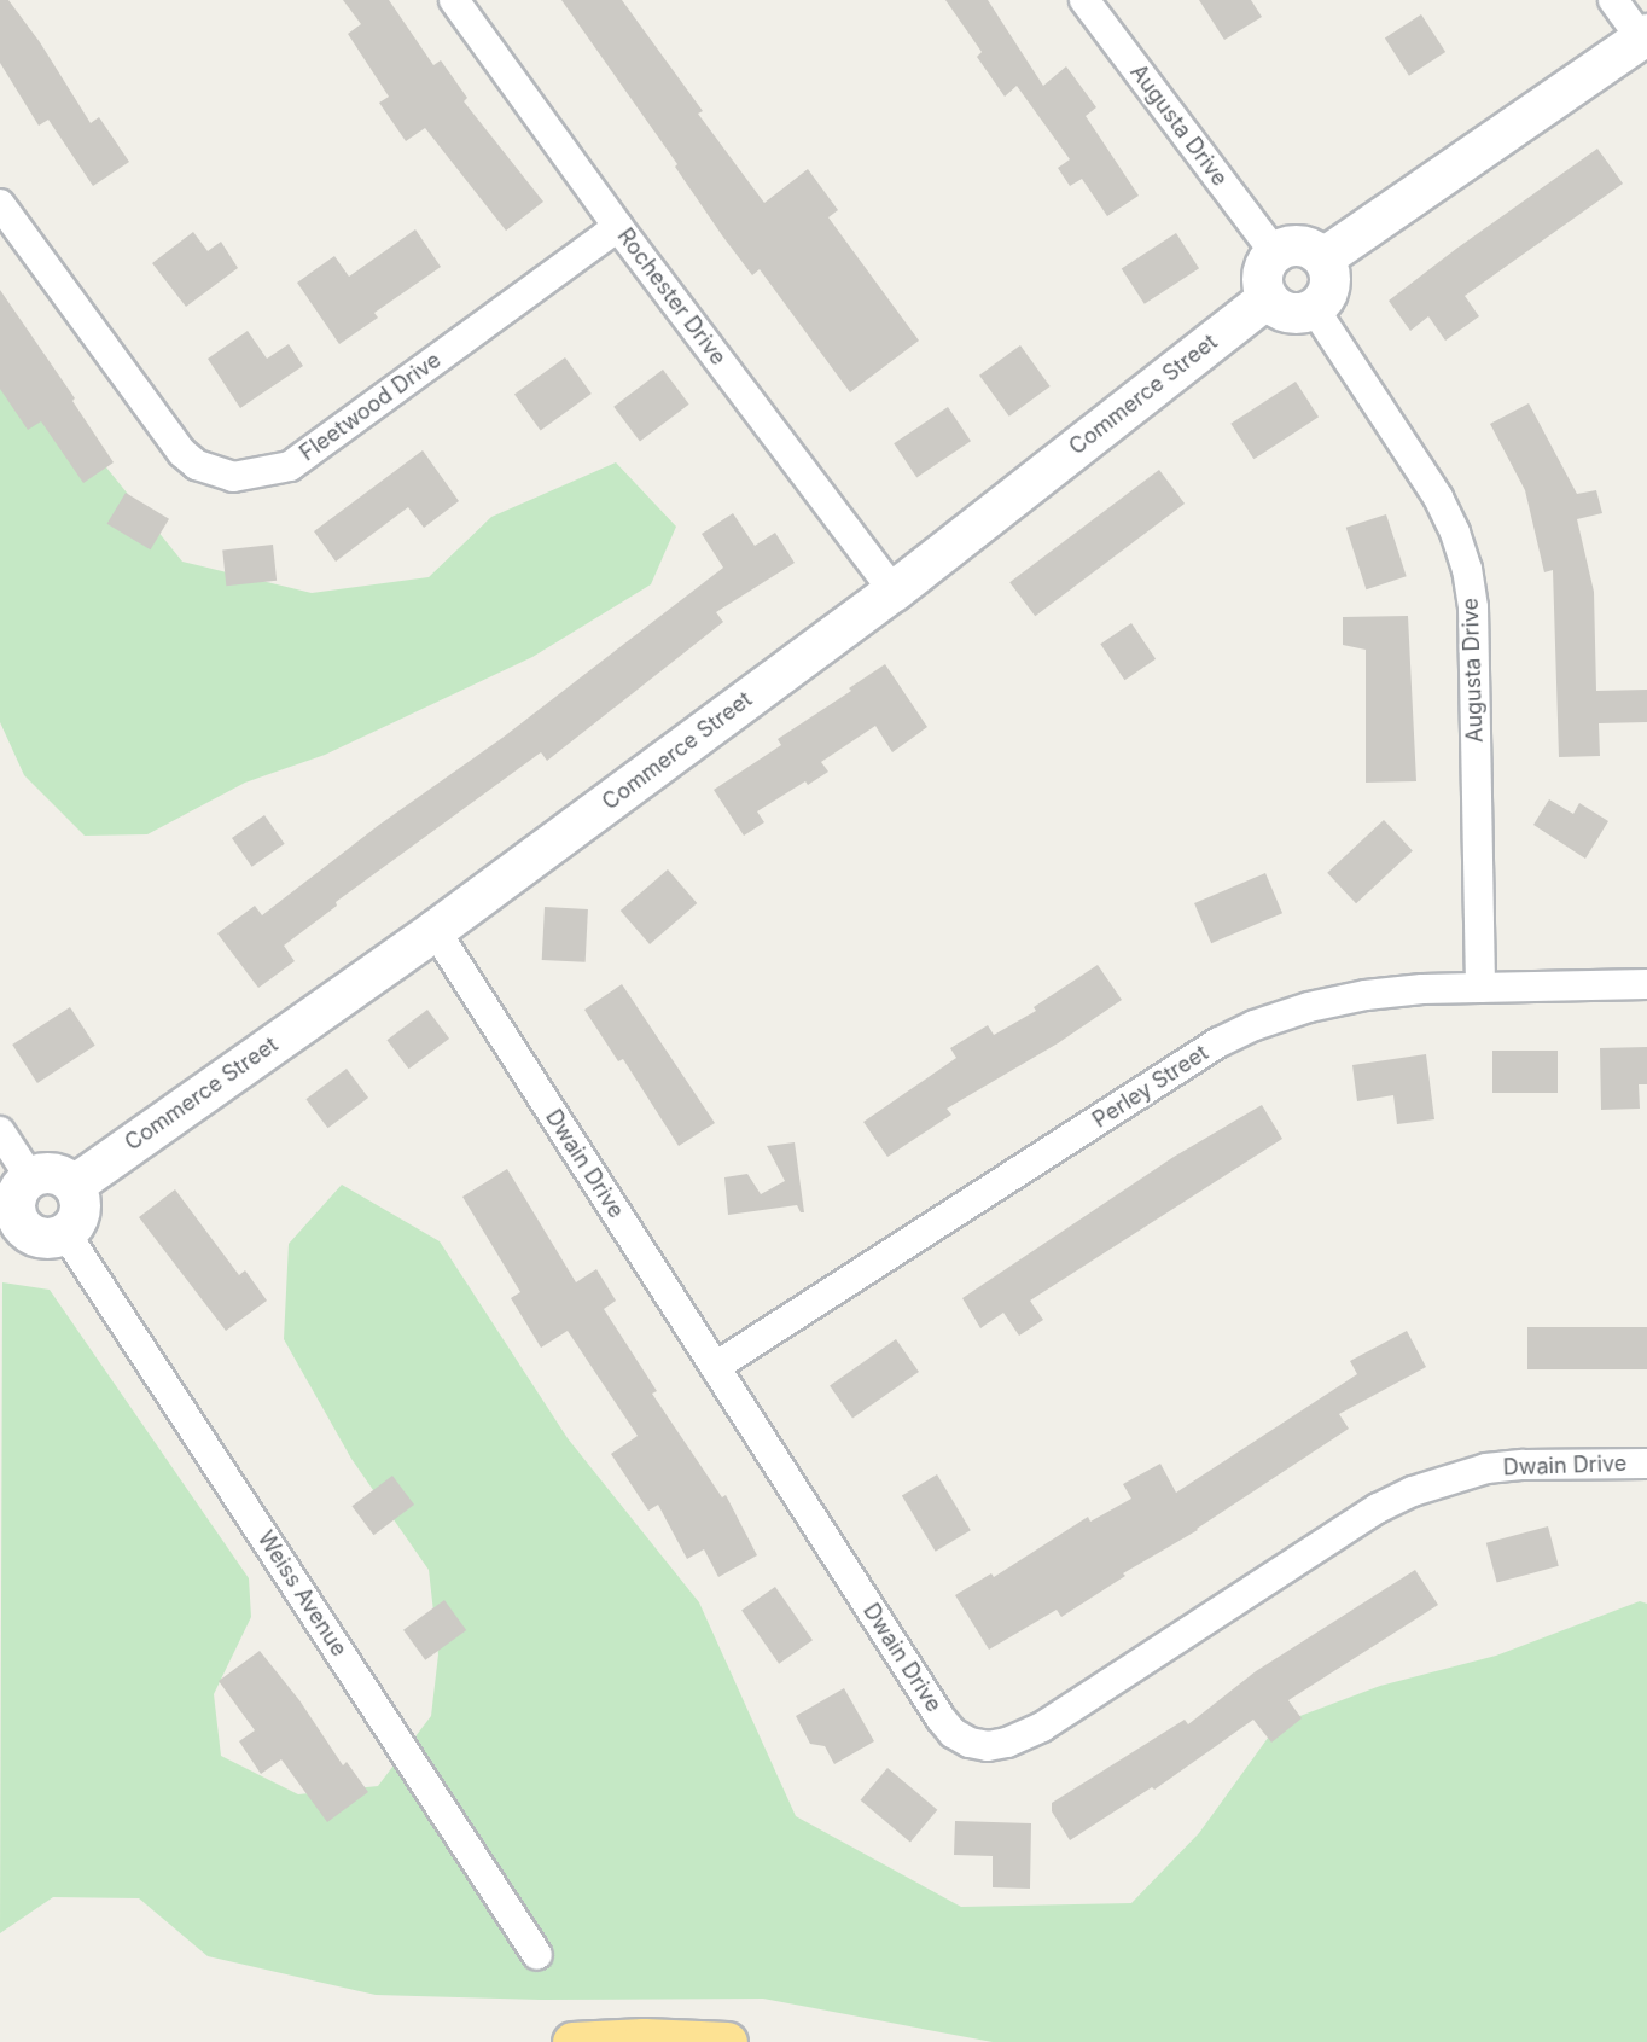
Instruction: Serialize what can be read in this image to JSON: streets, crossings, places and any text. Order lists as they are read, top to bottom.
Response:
{
  "streets": {
    "street": [
      "Augusta Drive",
      "Rochester Drive",
      "Commerce Street",
      "Fleetwood Drive",
      "Perley Street",
      "Dwain Drive",
      "Weiss Avenue"
    ]
  },
  "crossings": [
    ["Augusta Drive", "Commerce Street"],
    ["Augusta Drive", "Perley Street"],
    ["Rochester Drive", "Commerce Street"],
    ["Rochester Drive", "Fleetwood Drive"],
    ["Commerce Street", "Dwain Drive"],
    ["Commerce Street", "Weiss Avenue"],
    ["Perley Street", "Dwain Drive"]
  ]
}
